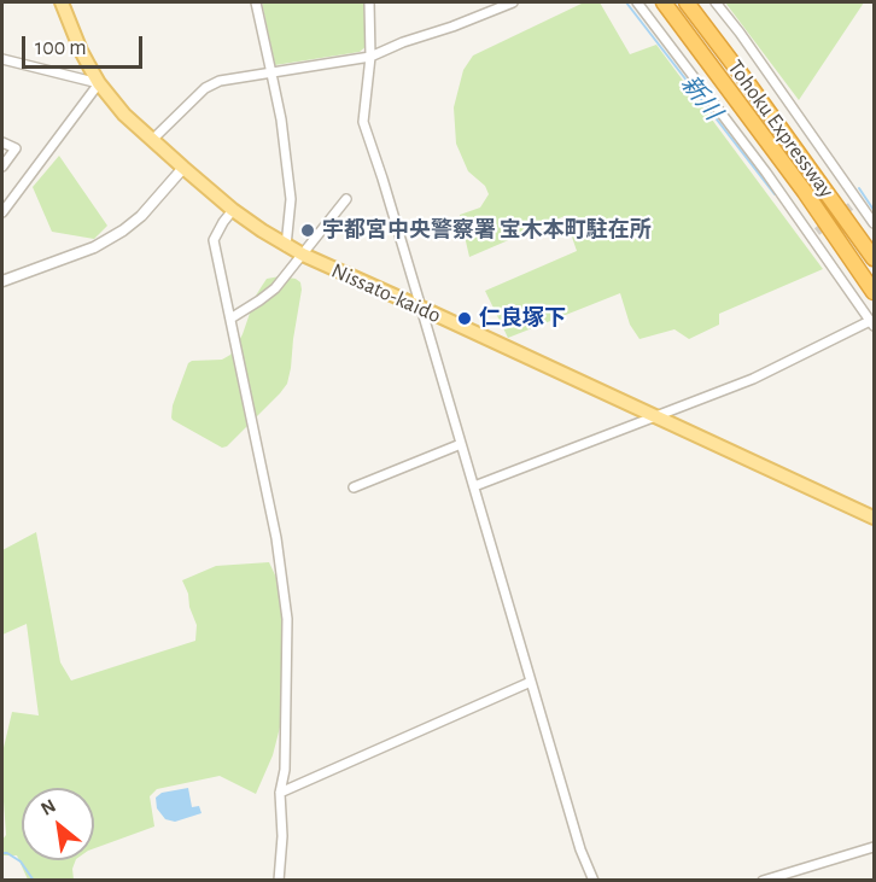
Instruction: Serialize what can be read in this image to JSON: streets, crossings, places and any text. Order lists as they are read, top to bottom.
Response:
{
  "streets": {
    "highway": ["Tohoku Expressway"],
    "main road": ["Nissato-kaido"]
  },
  "water": ["新川"],
  "places": ["宇都宮中央警察署 宝木本町駐在所", "仁良塚下"],
  "scale_bar": "100 m",
  "north": "top left"
}
